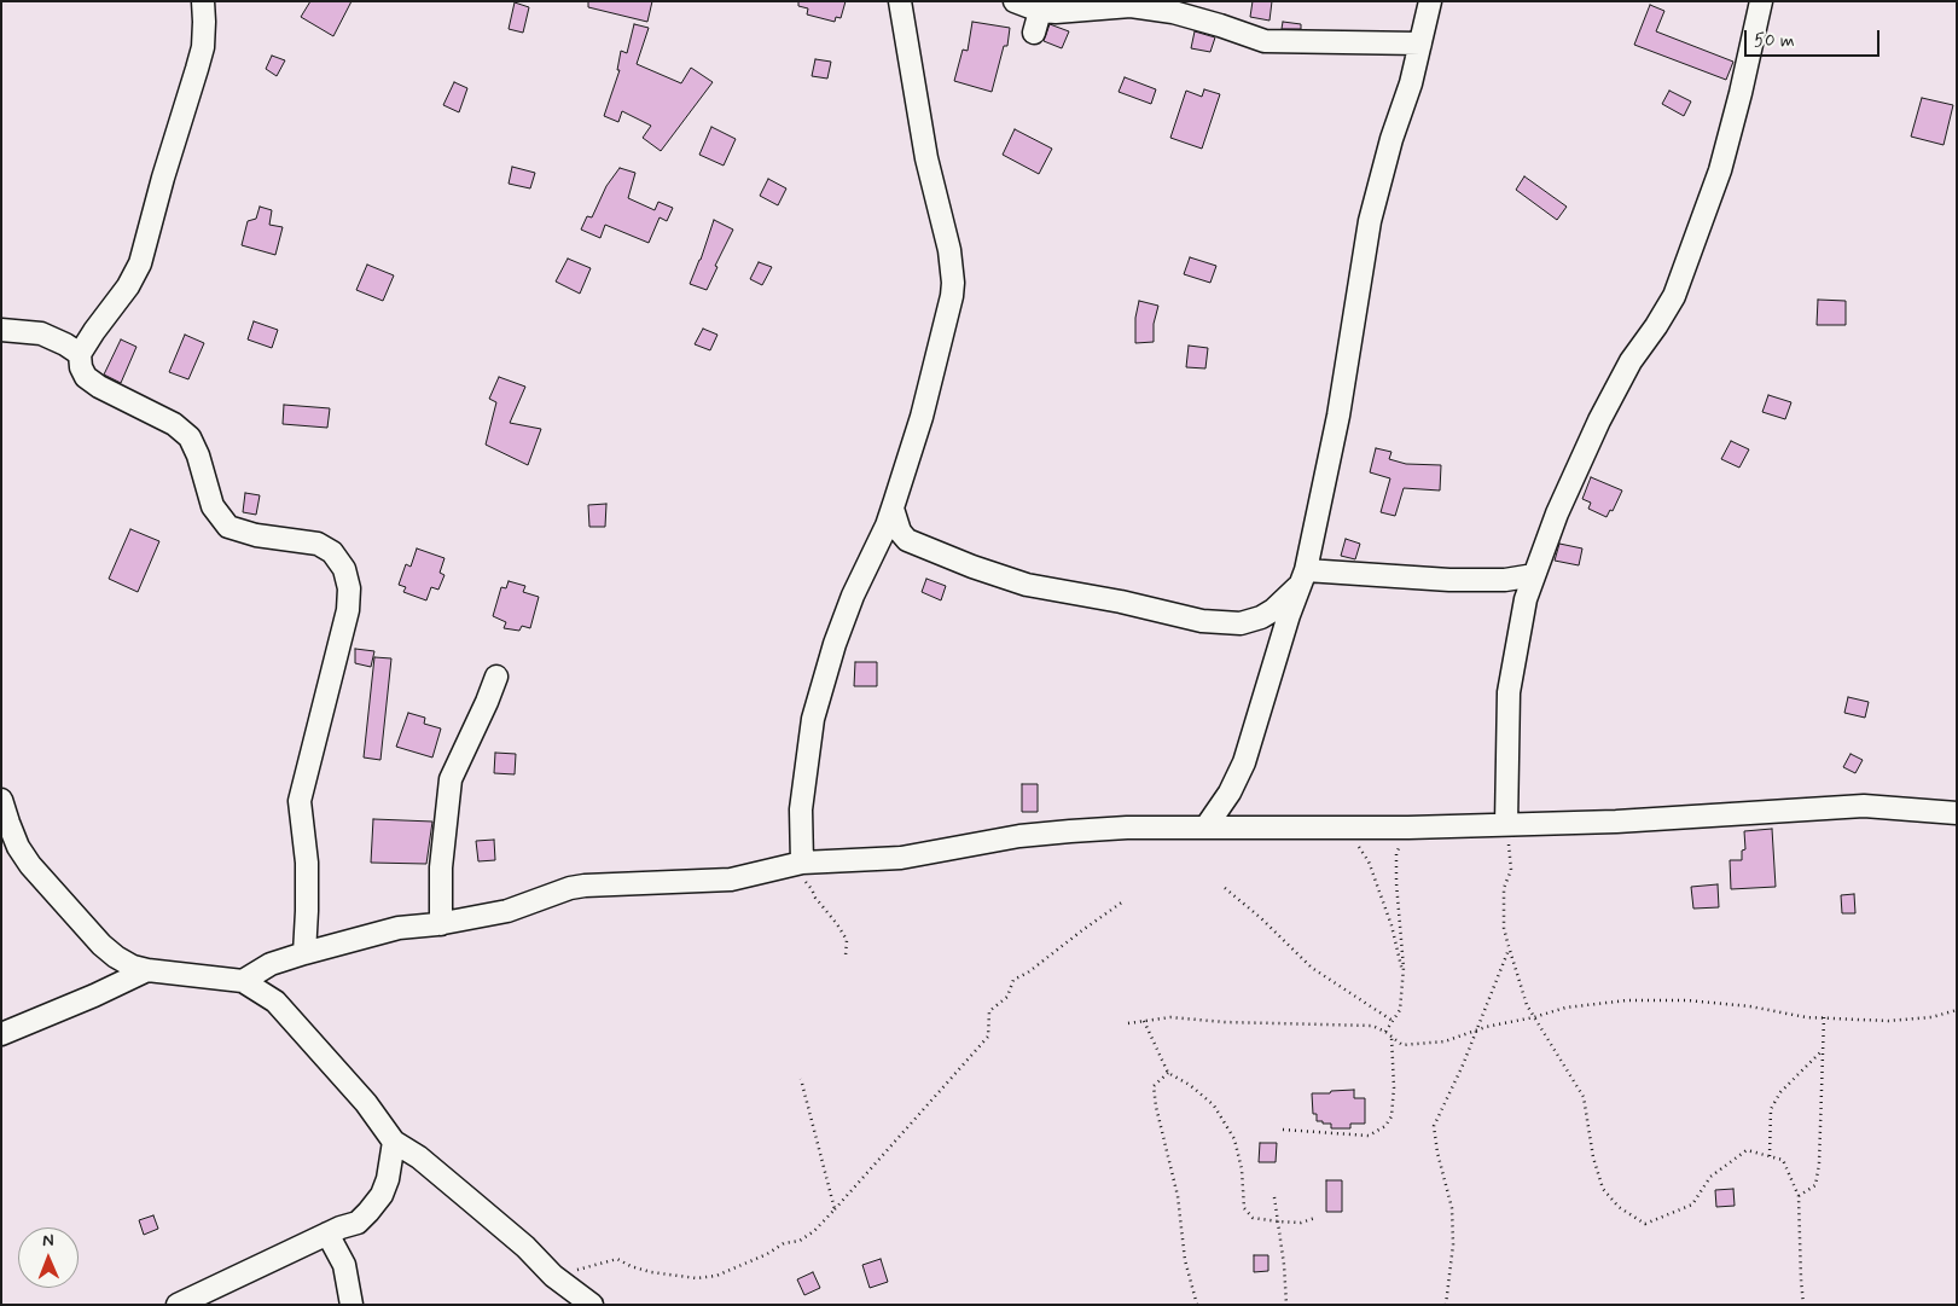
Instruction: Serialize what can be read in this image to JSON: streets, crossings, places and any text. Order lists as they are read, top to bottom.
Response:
{
  "scale_bar": "50 m",
  "north": "top"
}
